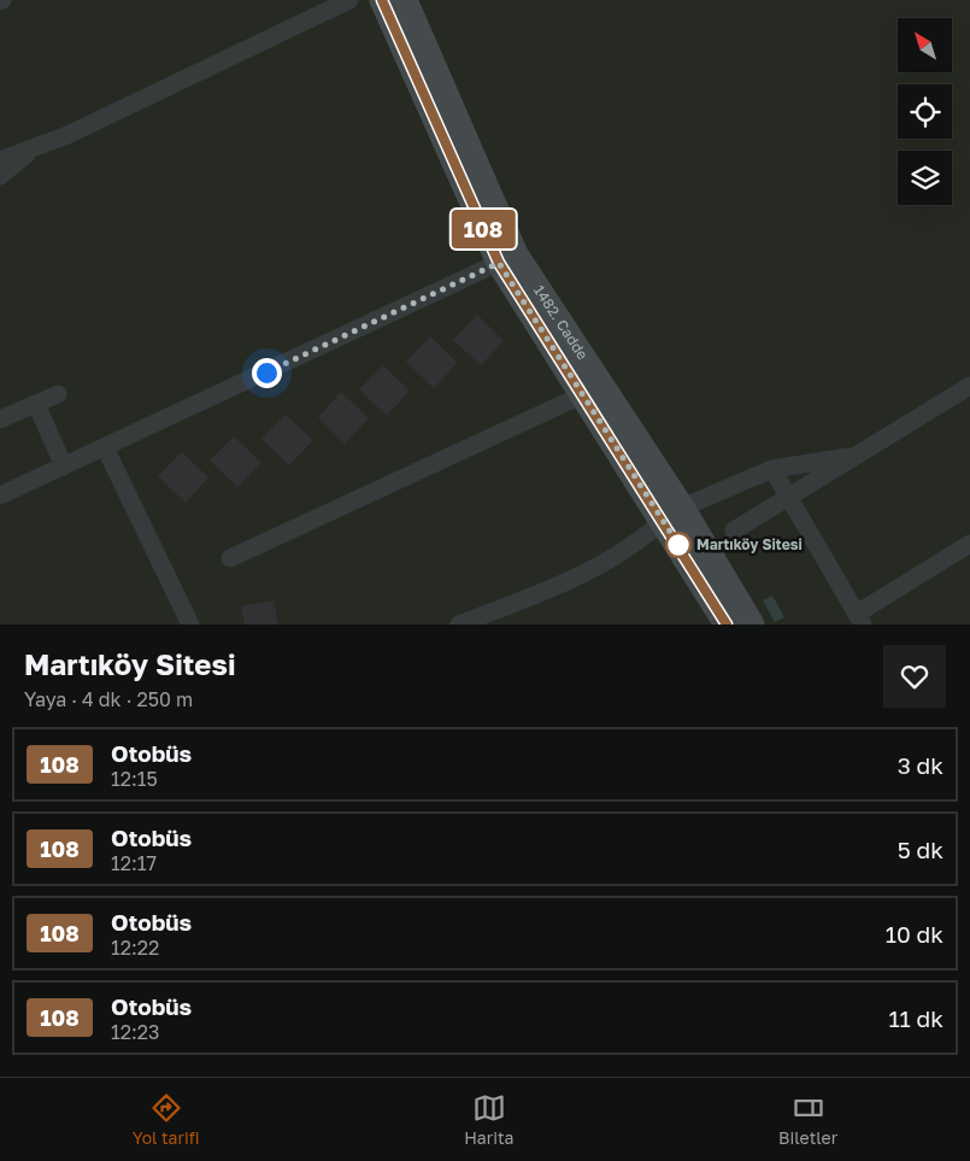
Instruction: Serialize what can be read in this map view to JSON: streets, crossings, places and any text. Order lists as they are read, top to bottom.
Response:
{
  "streets": {
    "street": ["1482. Cadde"]
  },
  "places": ["Martıköy Sitesi"],
  "lines": ["bus line 108"],
  "north": "top left",
  "page": {
    "on_map": "108",
    "heading": ["Martıköy Sitesi", "Yaya · 4 dk · 250 m"],
    "list": [
      {
        "mark": "108",
        "name": "Otobüs",
        "note": "12:15",
        "value": "3 dk"
      },
      {
        "mark": "108",
        "name": "Otobüs",
        "note": "12:17",
        "value": "5 dk"
      },
      {
        "mark": "108",
        "name": "Otobüs",
        "note": "12:22",
        "value": "10 dk"
      },
      {
        "mark": "108",
        "name": "Otobüs",
        "note": "12:23",
        "value": "11 dk"
      }
    ],
    "tabs": ["Yol tarifi", "Harita", "Biletler"]
  }
}
